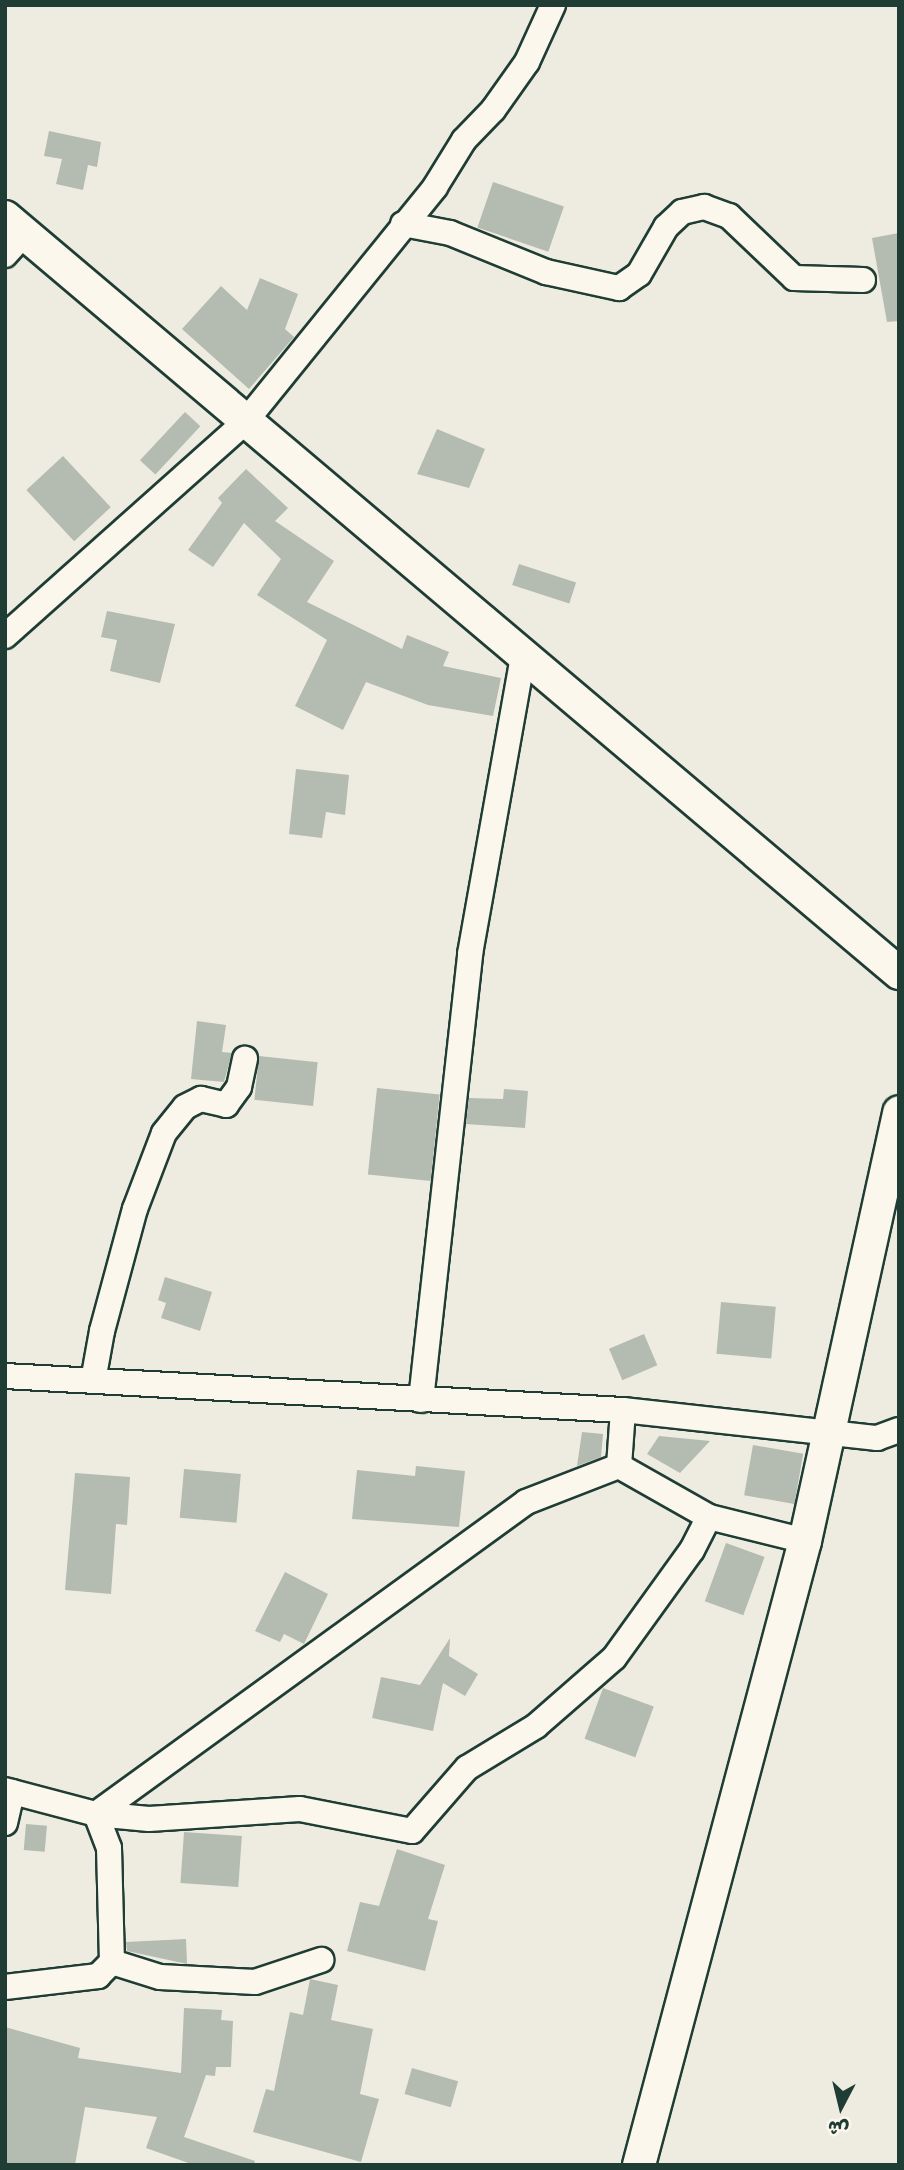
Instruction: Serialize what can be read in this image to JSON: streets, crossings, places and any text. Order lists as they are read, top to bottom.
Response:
{
  "north": "bottom"
}
